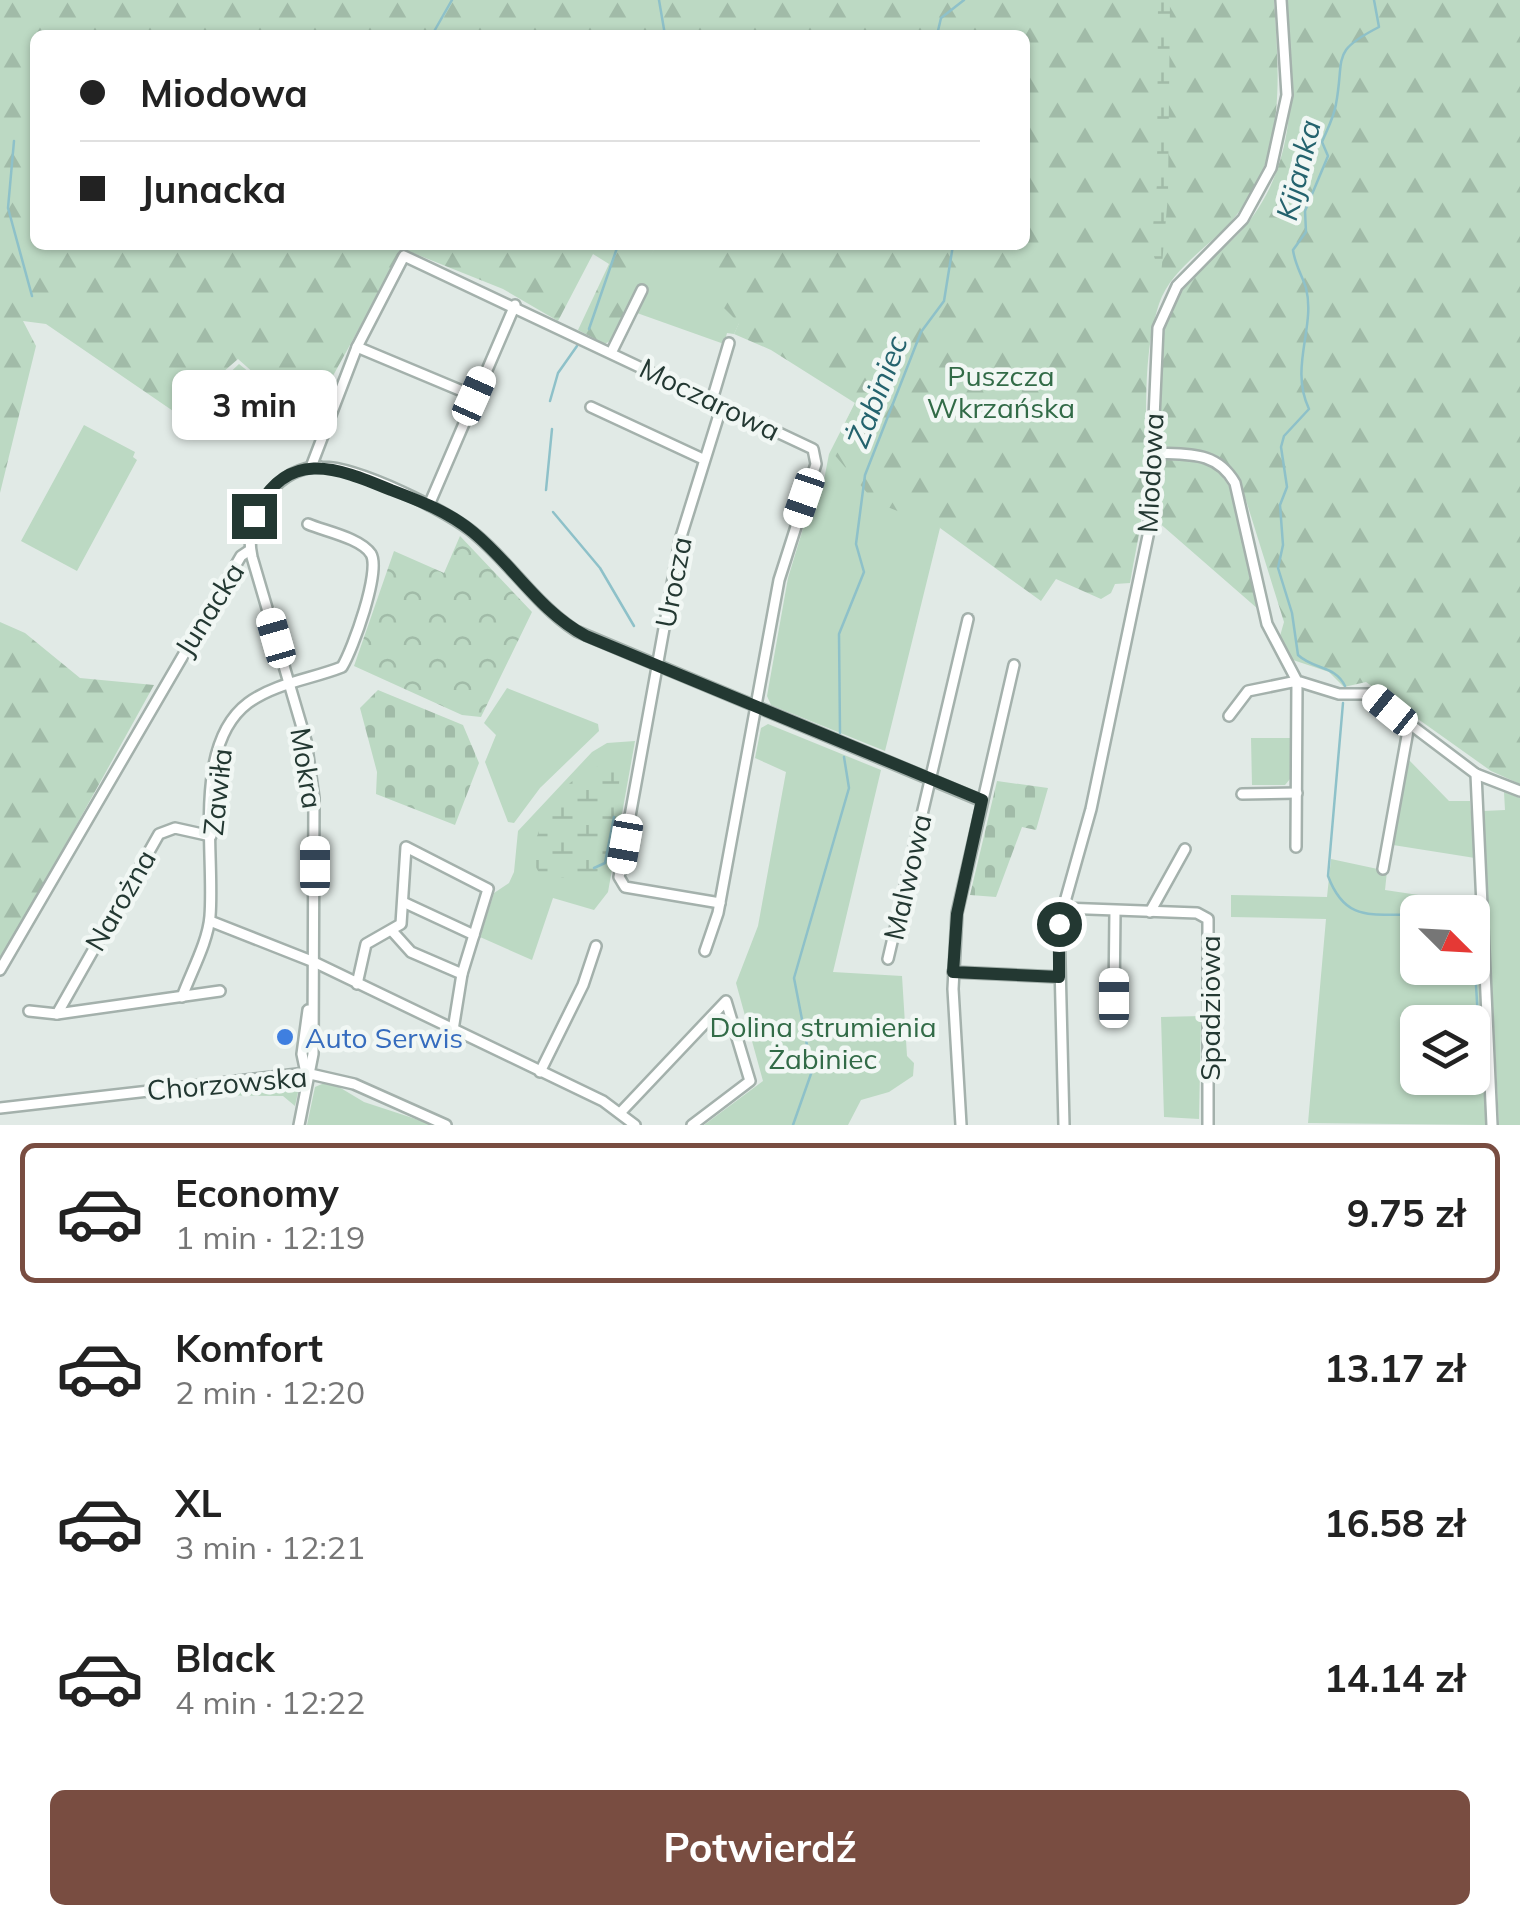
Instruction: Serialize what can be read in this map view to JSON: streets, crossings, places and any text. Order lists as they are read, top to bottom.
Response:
{
  "streets": {
    "street": [
      "Moczarowa",
      "Miodowa",
      "Urocza",
      "Junacka",
      "Mokra",
      "Zawiła",
      "Malwowa",
      "Narożna",
      "Spadziowa",
      "Chorzowska"
    ]
  },
  "crossings": [
    ["Moczarowa", "Urocza"],
    ["Miodowa", "Spadziowa"],
    ["Junacka", "Mokra"],
    ["Mokra", "Zawiła"],
    ["Mokra", "Chorzowska"],
    ["Zawiła", "Narożna"]
  ],
  "water": ["Kijanka", "Żabiniec"],
  "parks": ["Puszcza Wkrzańska", "Dolina strumienia Żabiniec"],
  "places": ["Auto Serwis"],
  "north": "bottom right",
  "page": {
    "banner": ["Miodowa", "Junacka"],
    "bubble": "3 min",
    "list": [
      {
        "name": "Economy",
        "note": "1 min · 12:19",
        "value": "9.75 zł"
      },
      {
        "name": "Komfort",
        "note": "2 min · 12:20",
        "value": "13.17 zł"
      },
      {
        "name": "XL",
        "note": "3 min · 12:21",
        "value": "16.58 zł"
      },
      {
        "name": "Black",
        "note": "4 min · 12:22",
        "value": "14.14 zł"
      }
    ],
    "buttons": "Potwierdź"
  }
}
